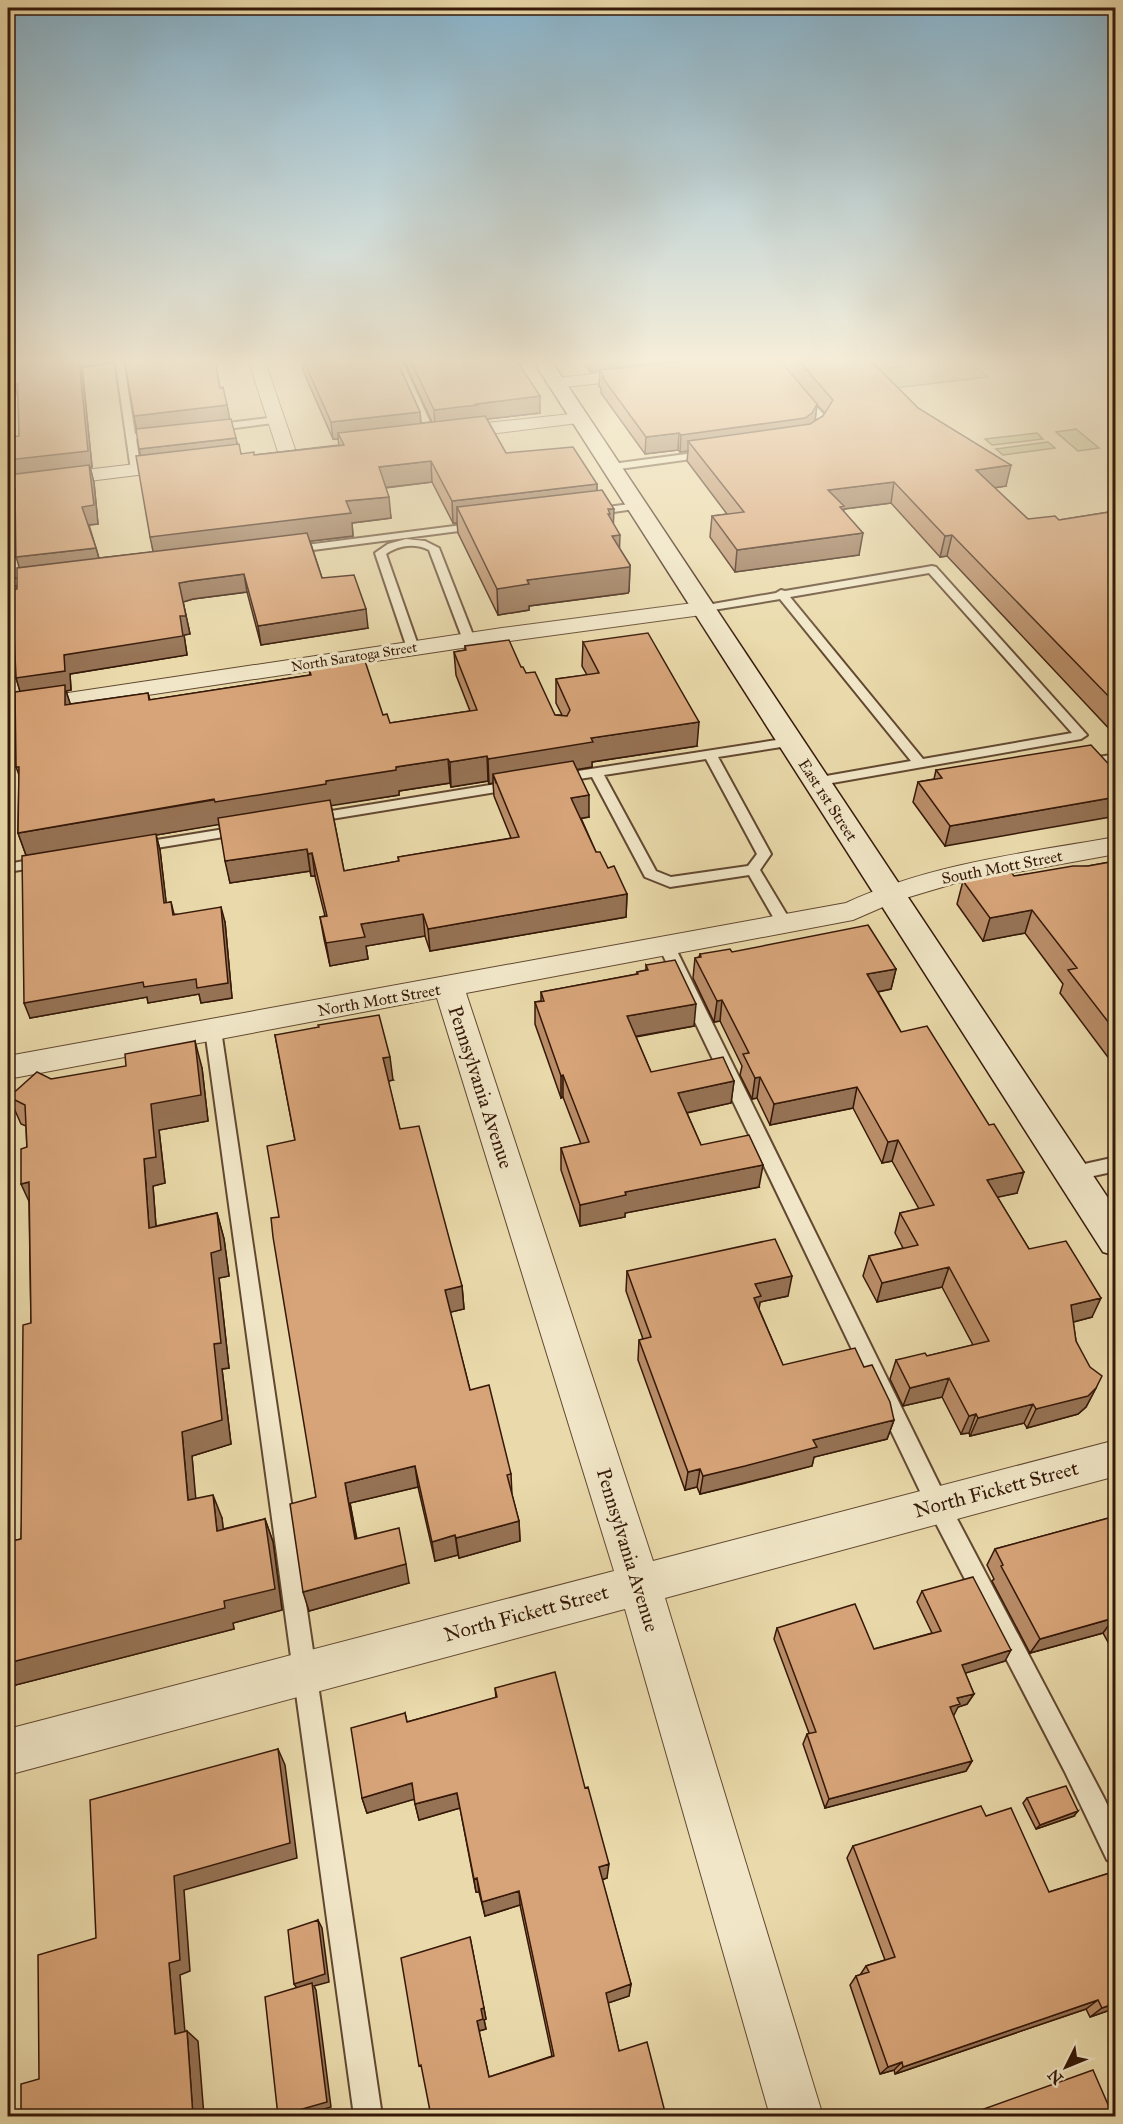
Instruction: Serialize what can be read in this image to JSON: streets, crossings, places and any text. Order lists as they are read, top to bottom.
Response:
{
  "streets": {
    "street": [
      "North Saratoga Street",
      "East 1st Street",
      "South Mott Street",
      "North Mott Street",
      "Pennsylvania Avenue",
      "North Fickett Street"
    ]
  },
  "crossings": [
    ["North Saratoga Street", "East 1st Street"],
    ["East 1st Street", "South Mott Street"],
    ["East 1st Street", "North Mott Street"],
    ["South Mott Street", "North Mott Street"],
    ["North Mott Street", "Pennsylvania Avenue"],
    ["Pennsylvania Avenue", "North Fickett Street"]
  ],
  "north": "bottom left"
}
